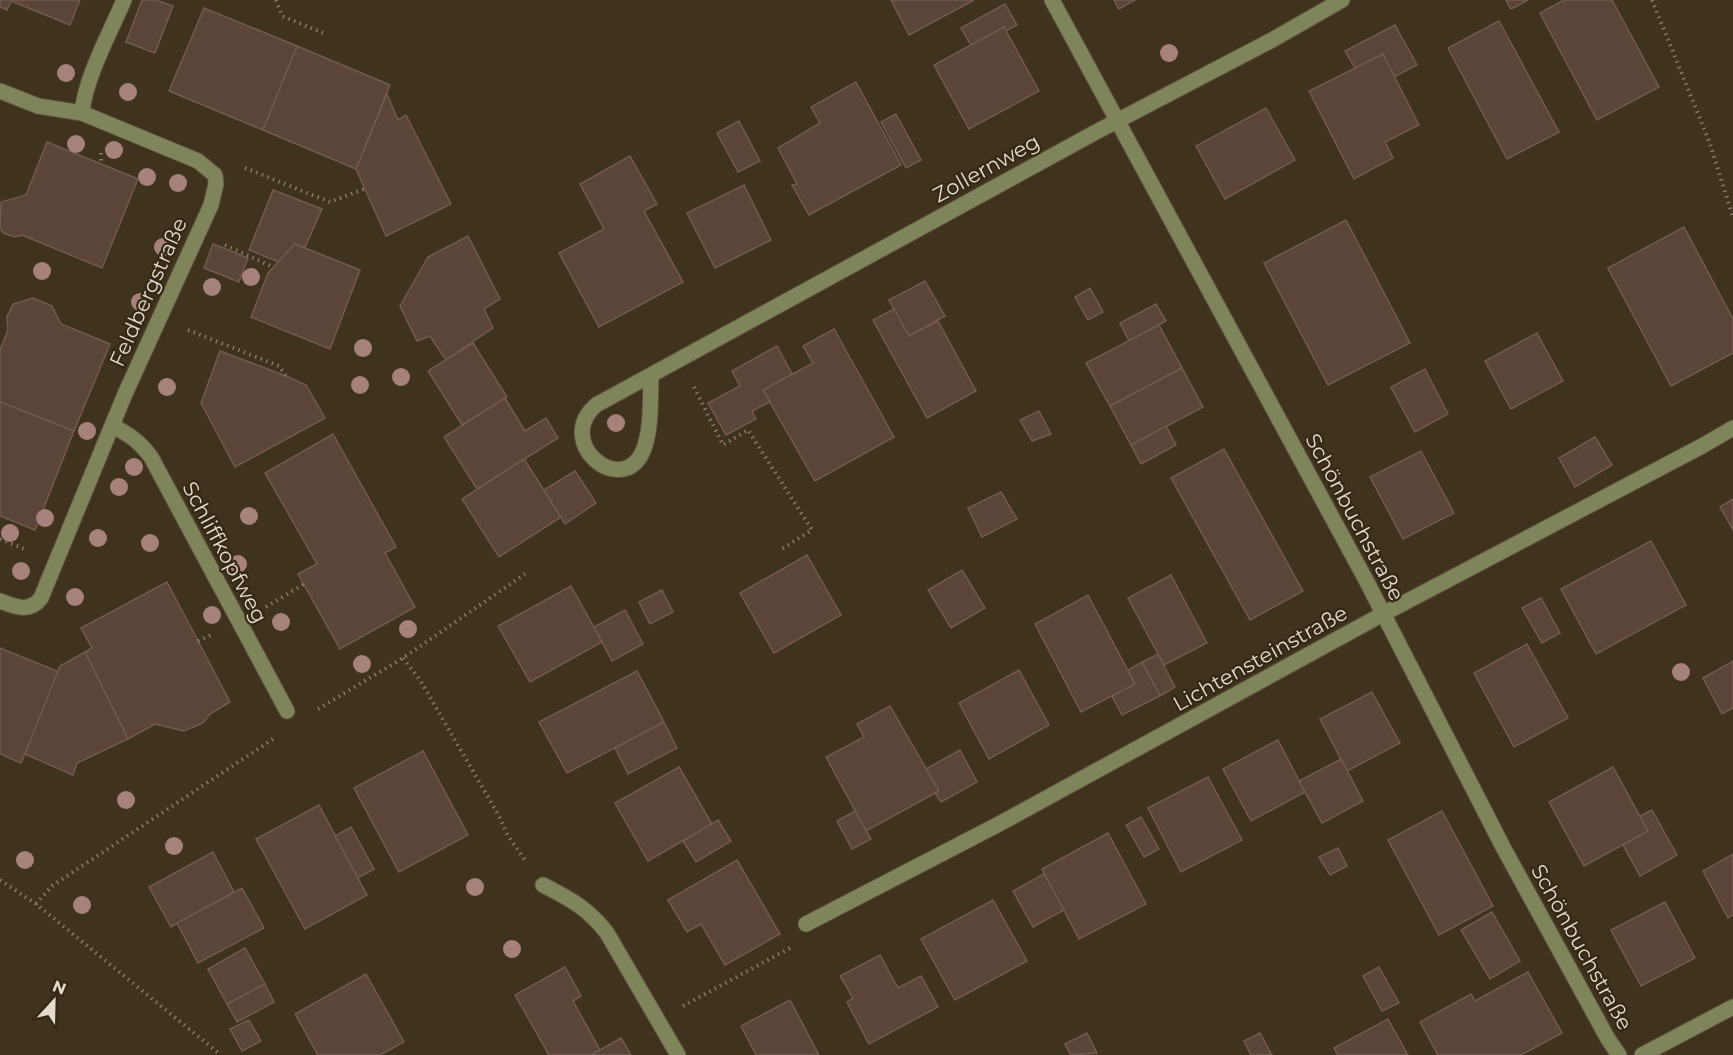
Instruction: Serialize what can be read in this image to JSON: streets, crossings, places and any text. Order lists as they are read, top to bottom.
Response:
{
  "streets": {
    "street": [
      "Zollernweg",
      "Feldbergstraße",
      "Schönbuchstraße",
      "Schliffkopfweg",
      "Lichtensteinstraße"
    ]
  },
  "crossings": [
    ["Zollernweg", "Schönbuchstraße"],
    ["Feldbergstraße", "Schliffkopfweg"],
    ["Schönbuchstraße", "Lichtensteinstraße"]
  ],
  "north": "top"
}
